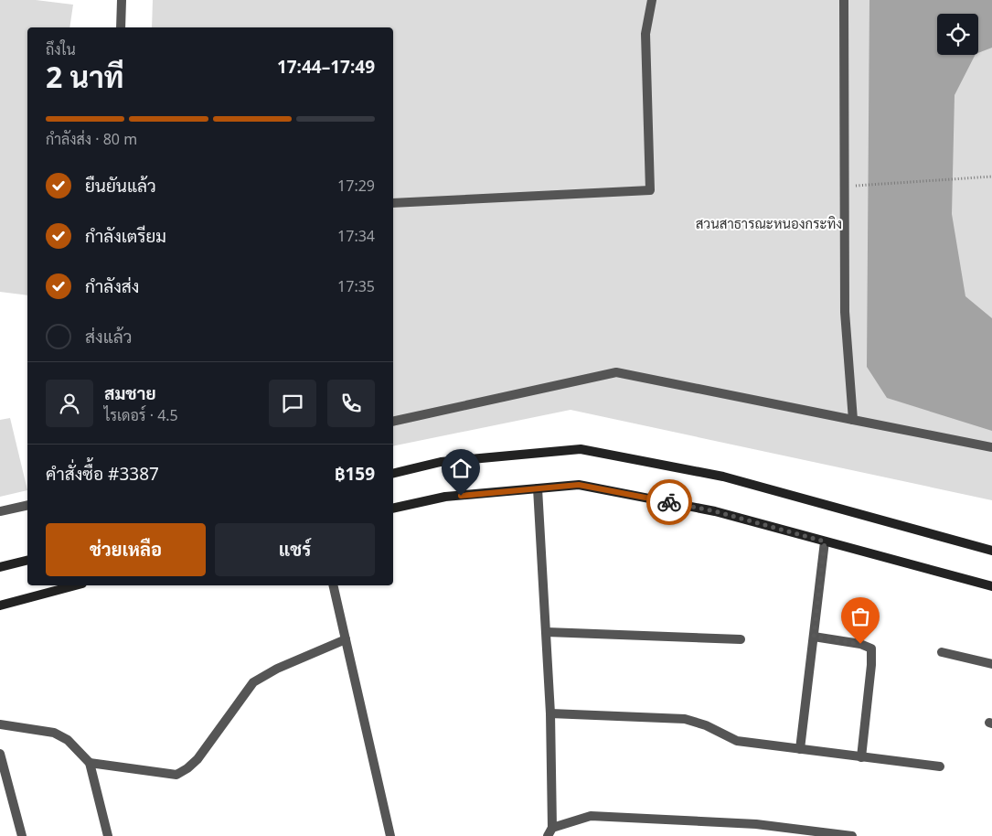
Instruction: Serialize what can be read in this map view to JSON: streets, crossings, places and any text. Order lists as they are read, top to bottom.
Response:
{
  "parks": ["สวนสาธารณะหนองกระทิง"],
  "page": {
    "heading": ["2 นาที", "ถึงใน", "17:44–17:49"],
    "panel": [
      "สมชาย",
      "ไรเดอร์ · 4.5",
      "คำสั่งซื้อ #3387",
      "฿159"
    ],
    "bar": "กำลังส่ง · 80 m",
    "list": [
      ["ยืนยันแล้ว", "17:29"],
      ["กำลังเตรียม", "17:34"],
      ["กำลังส่ง", "17:35"],
      "ส่งแล้ว"
    ],
    "buttons": ["ช่วยเหลือ", "แชร์"]
  }
}
